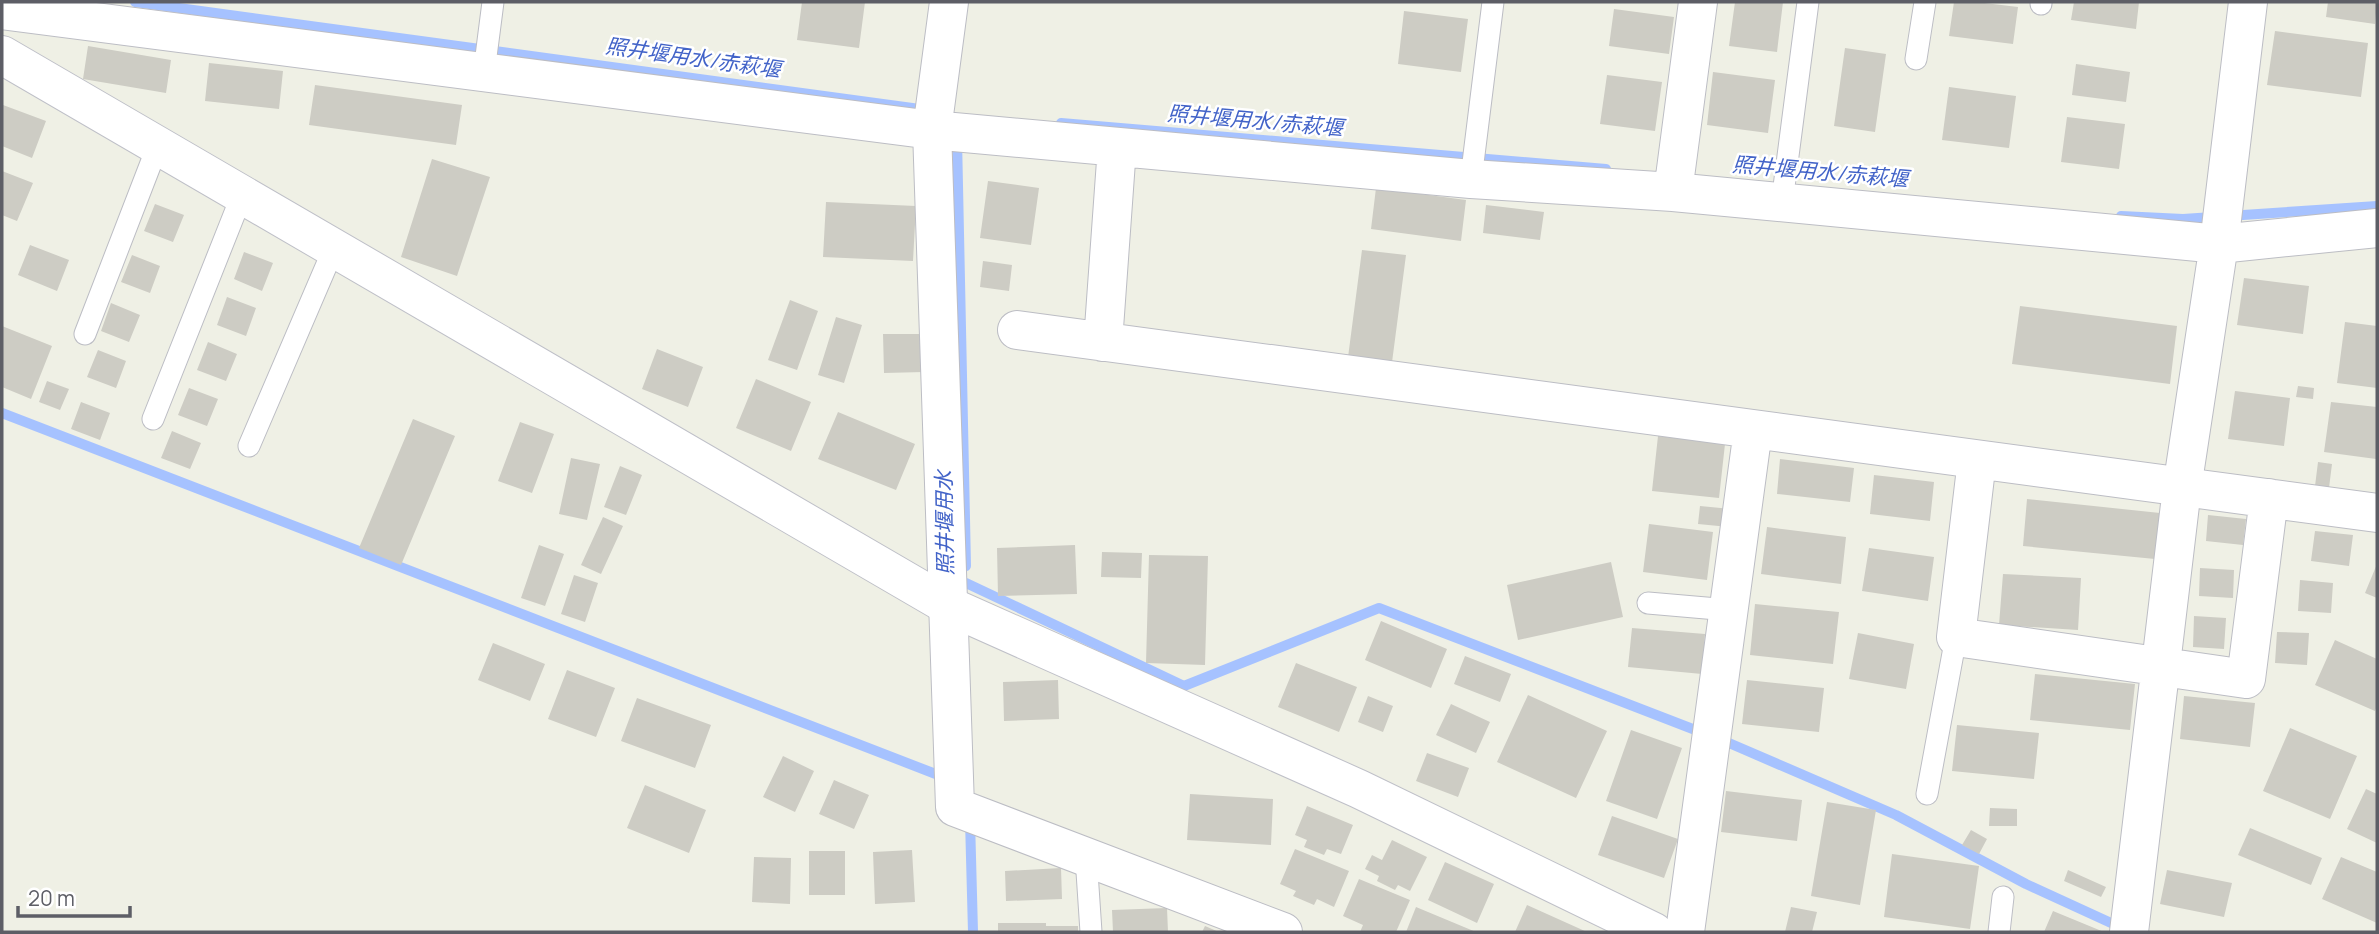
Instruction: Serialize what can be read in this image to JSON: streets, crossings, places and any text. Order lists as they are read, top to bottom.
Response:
{
  "water": ["照井堰用水/赤萩堰", "照井堰用水"],
  "scale_bar": "20 m"
}
